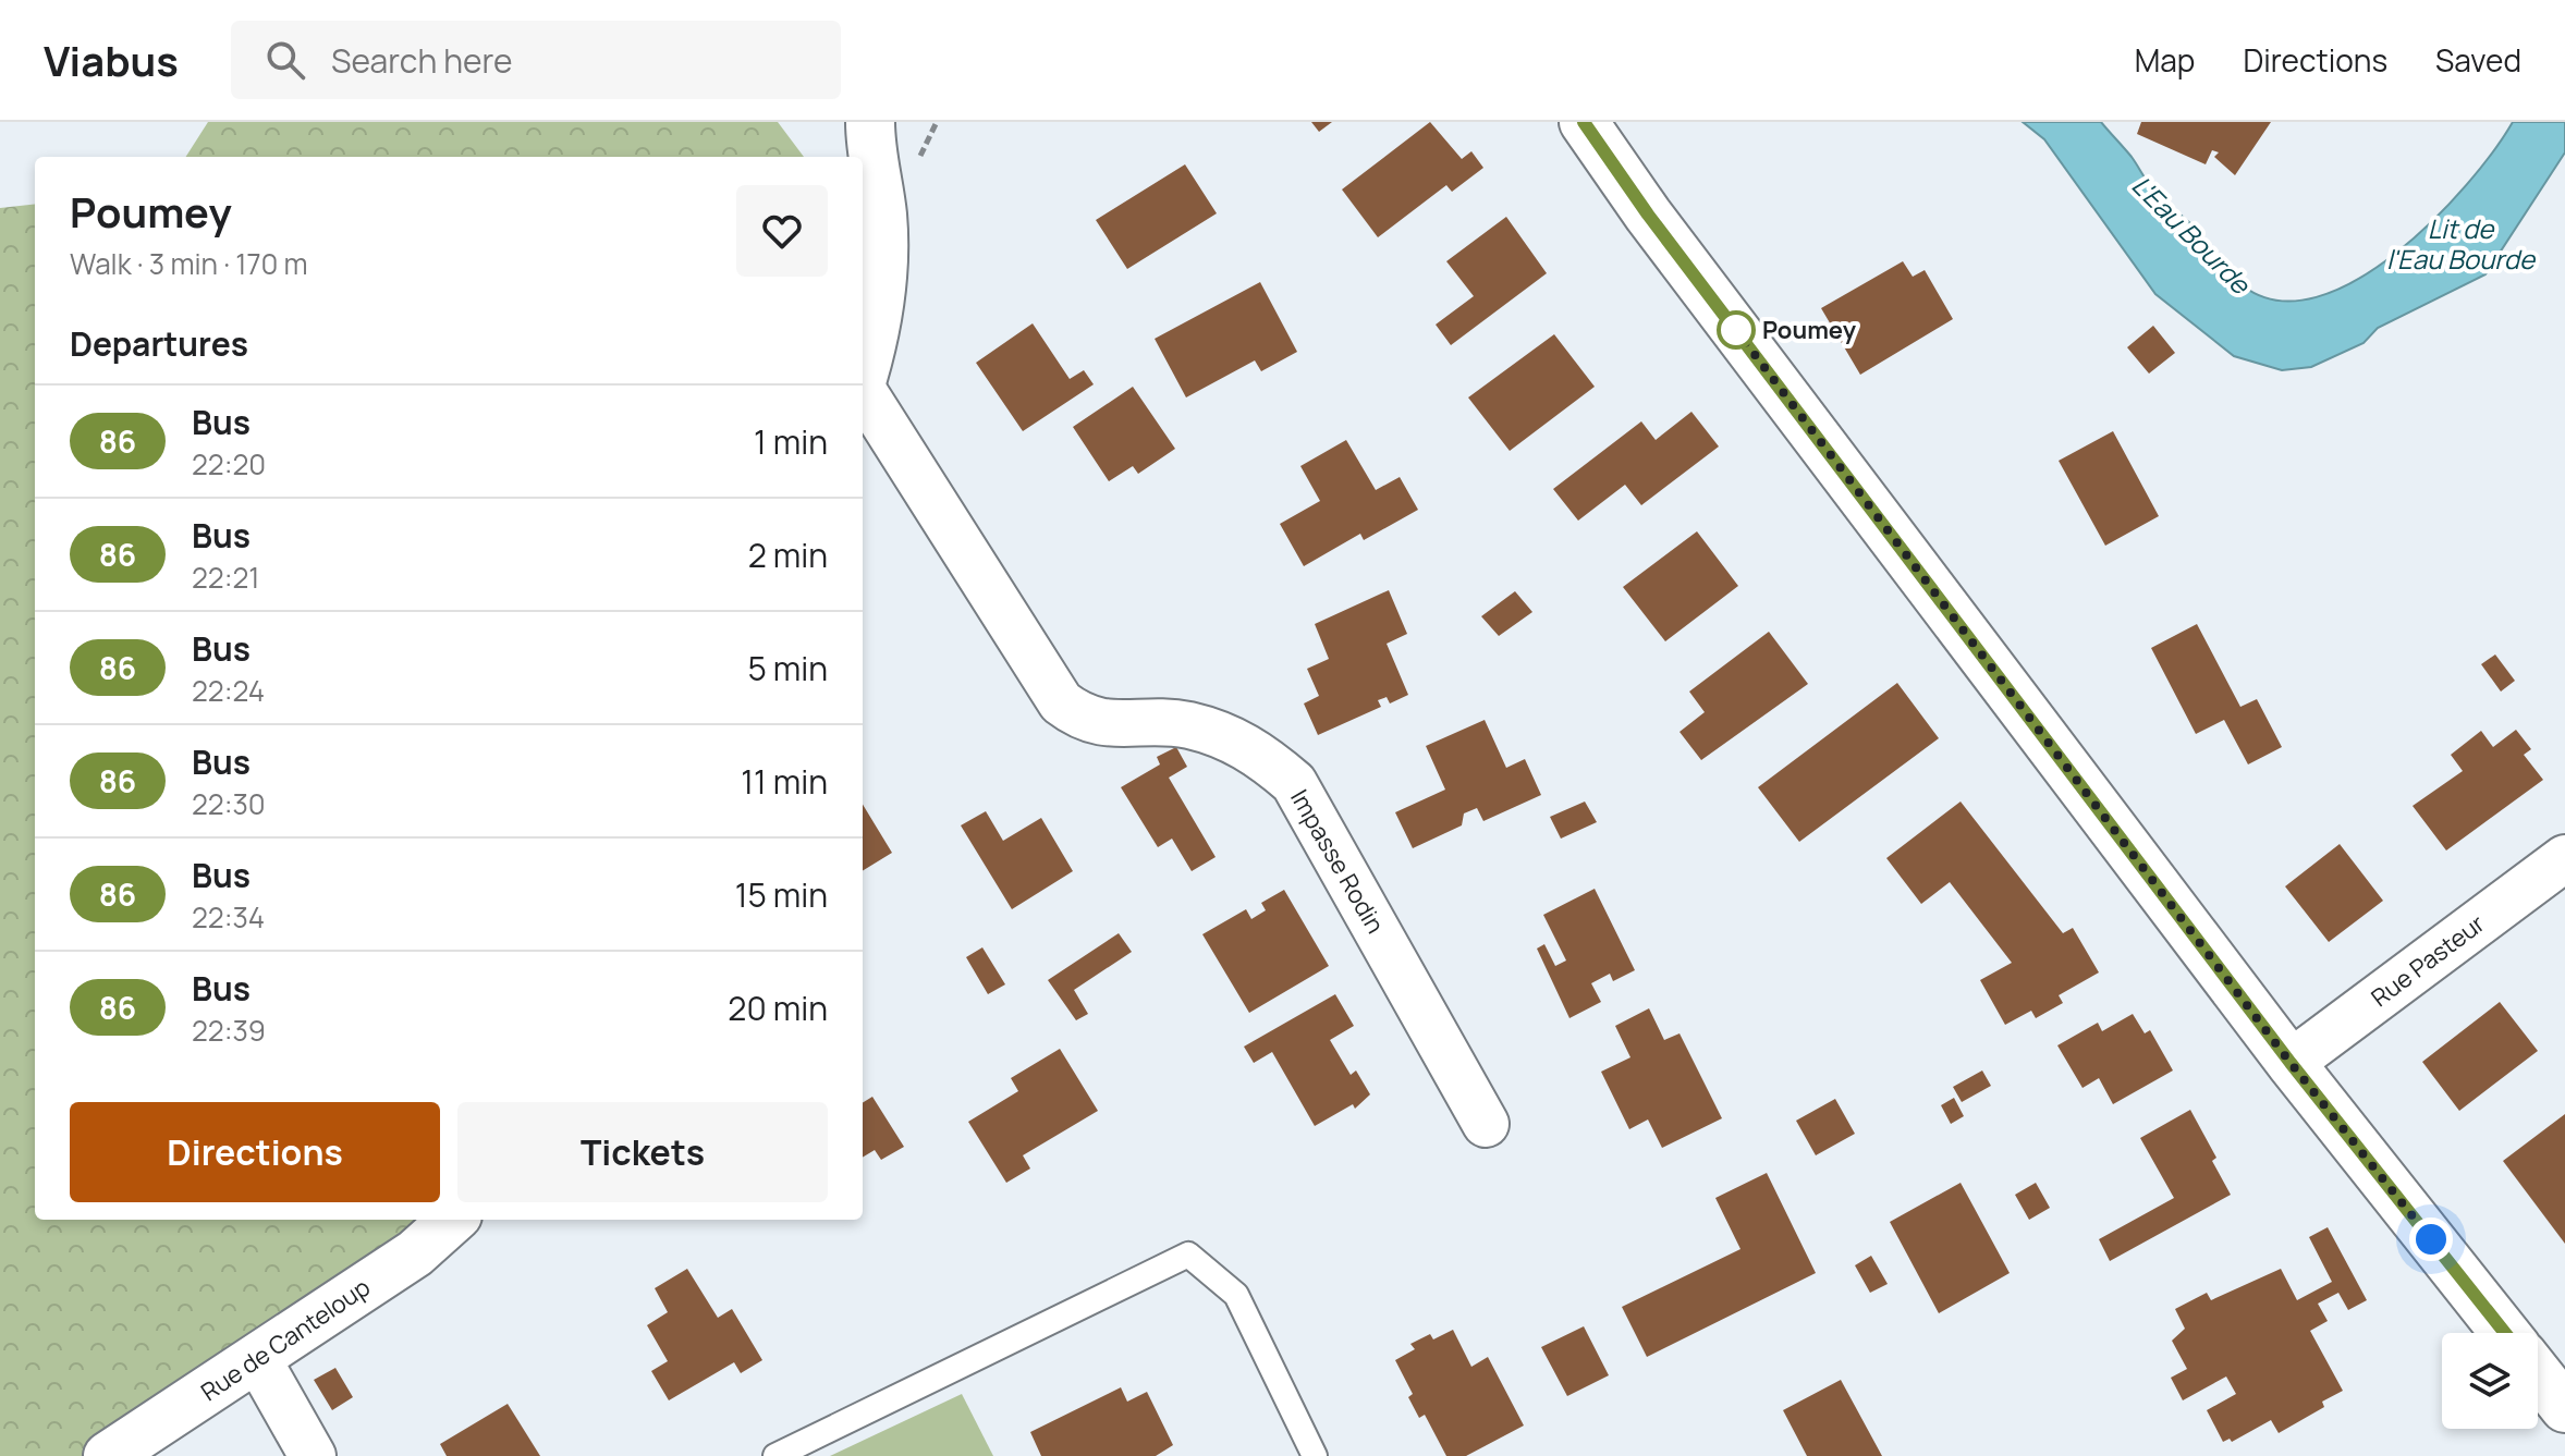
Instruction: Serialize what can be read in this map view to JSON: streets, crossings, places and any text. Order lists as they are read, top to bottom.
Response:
{
  "streets": {
    "street": ["Impasse Rodin", "Rue Pasteur", "Rue de Canteloup"]
  },
  "water": ["Lit de l'Eau Bourde", "L'Eau Bourde"],
  "places": ["Poumey"],
  "lines": ["bus line 86"],
  "page": {
    "header": "Viabus",
    "search": "Search here",
    "nav": ["Map", "Directions", "Saved"],
    "heading": [
      ["Poumey", "Walk · 3 min · 170 m"],
      "Departures"
    ],
    "list": [
      {
        "mark": "86",
        "name": "Bus",
        "note": "22:20",
        "value": "1 min"
      },
      {
        "mark": "86",
        "name": "Bus",
        "note": "22:21",
        "value": "2 min"
      },
      {
        "mark": "86",
        "name": "Bus",
        "note": "22:24",
        "value": "5 min"
      },
      {
        "mark": "86",
        "name": "Bus",
        "note": "22:30",
        "value": "11 min"
      },
      {
        "mark": "86",
        "name": "Bus",
        "note": "22:34",
        "value": "15 min"
      },
      {
        "mark": "86",
        "name": "Bus",
        "note": "22:39",
        "value": "20 min"
      }
    ],
    "buttons": ["Directions", "Tickets"]
  }
}
